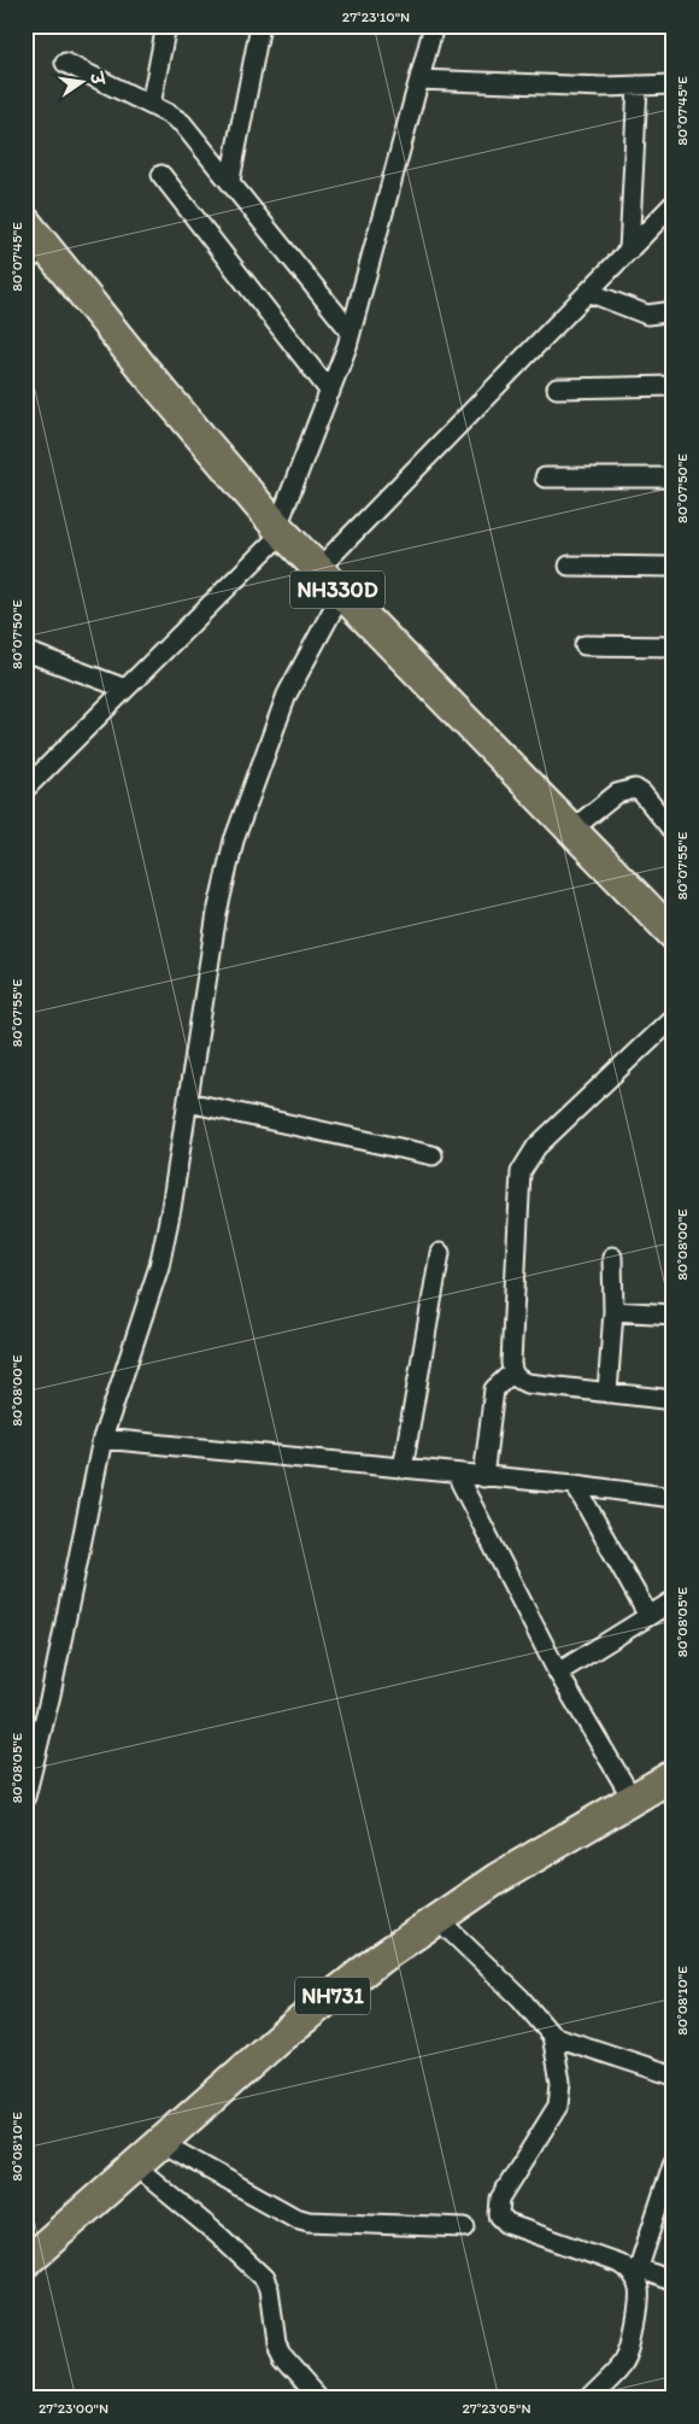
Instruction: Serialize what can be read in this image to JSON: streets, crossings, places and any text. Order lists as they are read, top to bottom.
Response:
{
  "streets": {
    "highway": ["NH330D", "NH731"]
  },
  "north": "right",
  "coordinates": [
    "27°23'10\"N",
    "80°07'45\"E",
    "80°07'50\"E",
    "80°07'55\"E",
    "80°08'00\"E",
    "80°08'05\"E",
    "80°08'10\"E",
    "27°23'00\"N",
    "27°23'05\"N"
  ]
}
